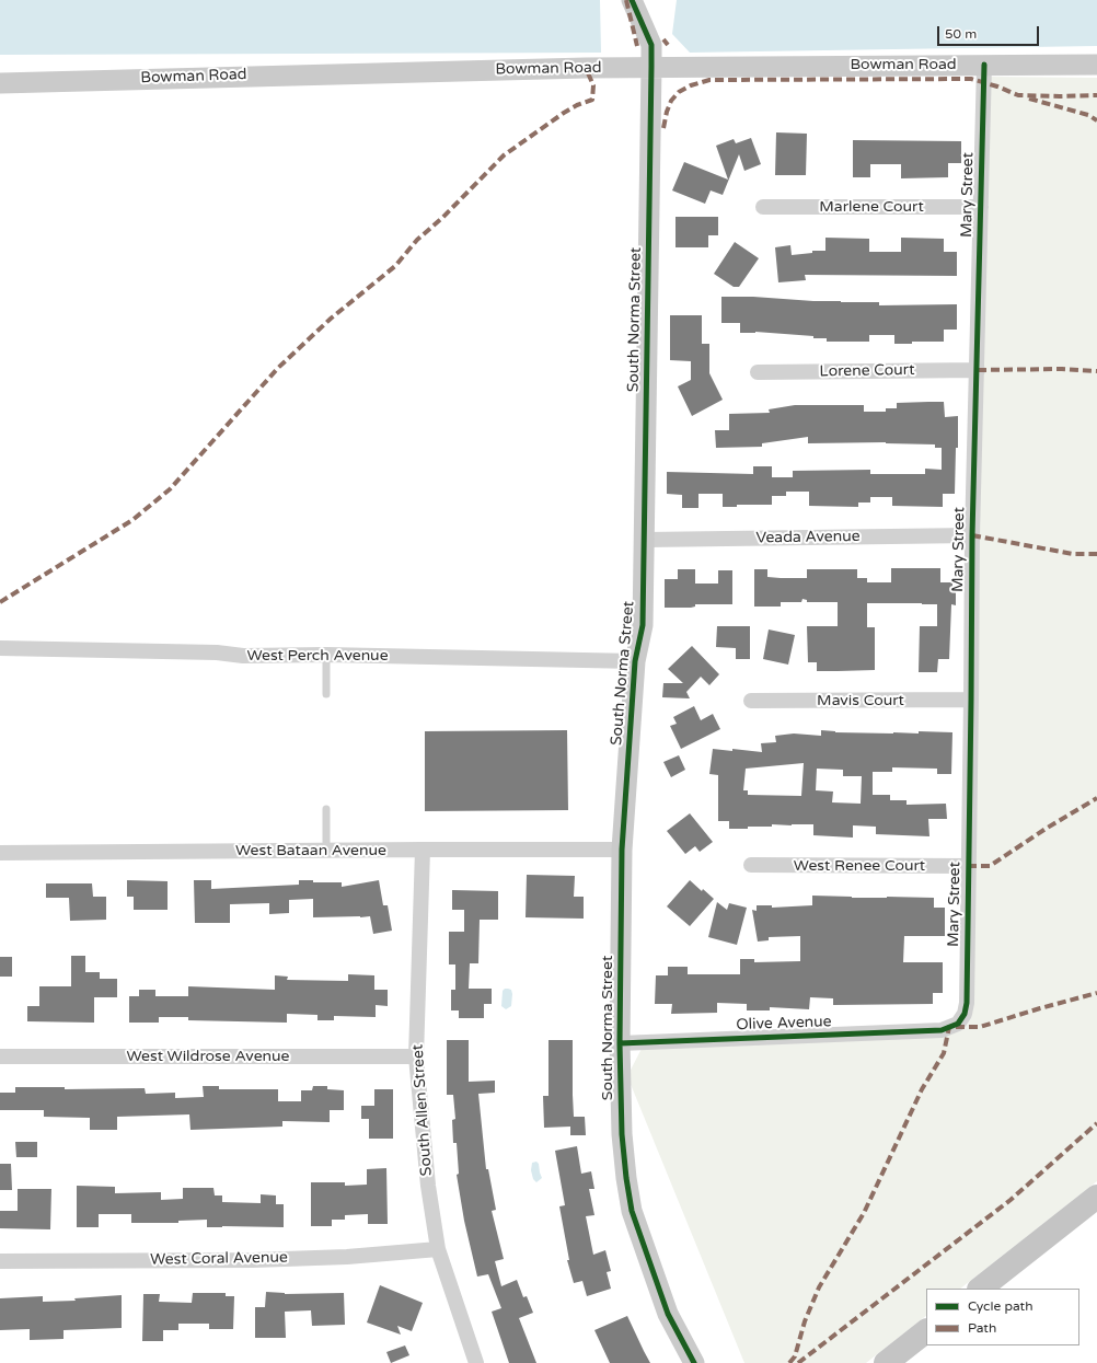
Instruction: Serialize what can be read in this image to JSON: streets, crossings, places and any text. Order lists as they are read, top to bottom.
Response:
{
  "streets": {
    "street": [
      "Bowman Road",
      "Mary Street",
      "Marlene Court",
      "South Norma Street",
      "Lorene Court",
      "Veada Avenue",
      "West Perch Avenue",
      "Mavis Court",
      "West Bataan Avenue",
      "West Renee Court",
      "Olive Avenue",
      "West Wildrose Avenue",
      "South Allen Street",
      "West Coral Avenue"
    ]
  },
  "crossings": [
    ["Bowman Road", "Mary Street"],
    ["Bowman Road", "South Norma Street"],
    ["Mary Street", "Marlene Court"],
    ["Mary Street", "Lorene Court"],
    ["Mary Street", "Veada Avenue"],
    ["Mary Street", "Mavis Court"],
    ["Mary Street", "West Renee Court"],
    ["Mary Street", "Olive Avenue"],
    ["South Norma Street", "Veada Avenue"],
    ["South Norma Street", "West Perch Avenue"],
    ["South Norma Street", "West Bataan Avenue"],
    ["South Norma Street", "Olive Avenue"],
    ["West Bataan Avenue", "South Allen Street"],
    ["West Wildrose Avenue", "South Allen Street"],
    ["South Allen Street", "West Coral Avenue"]
  ],
  "legend": ["Cycle path", "Path"],
  "scale_bar": "50 m"
}
